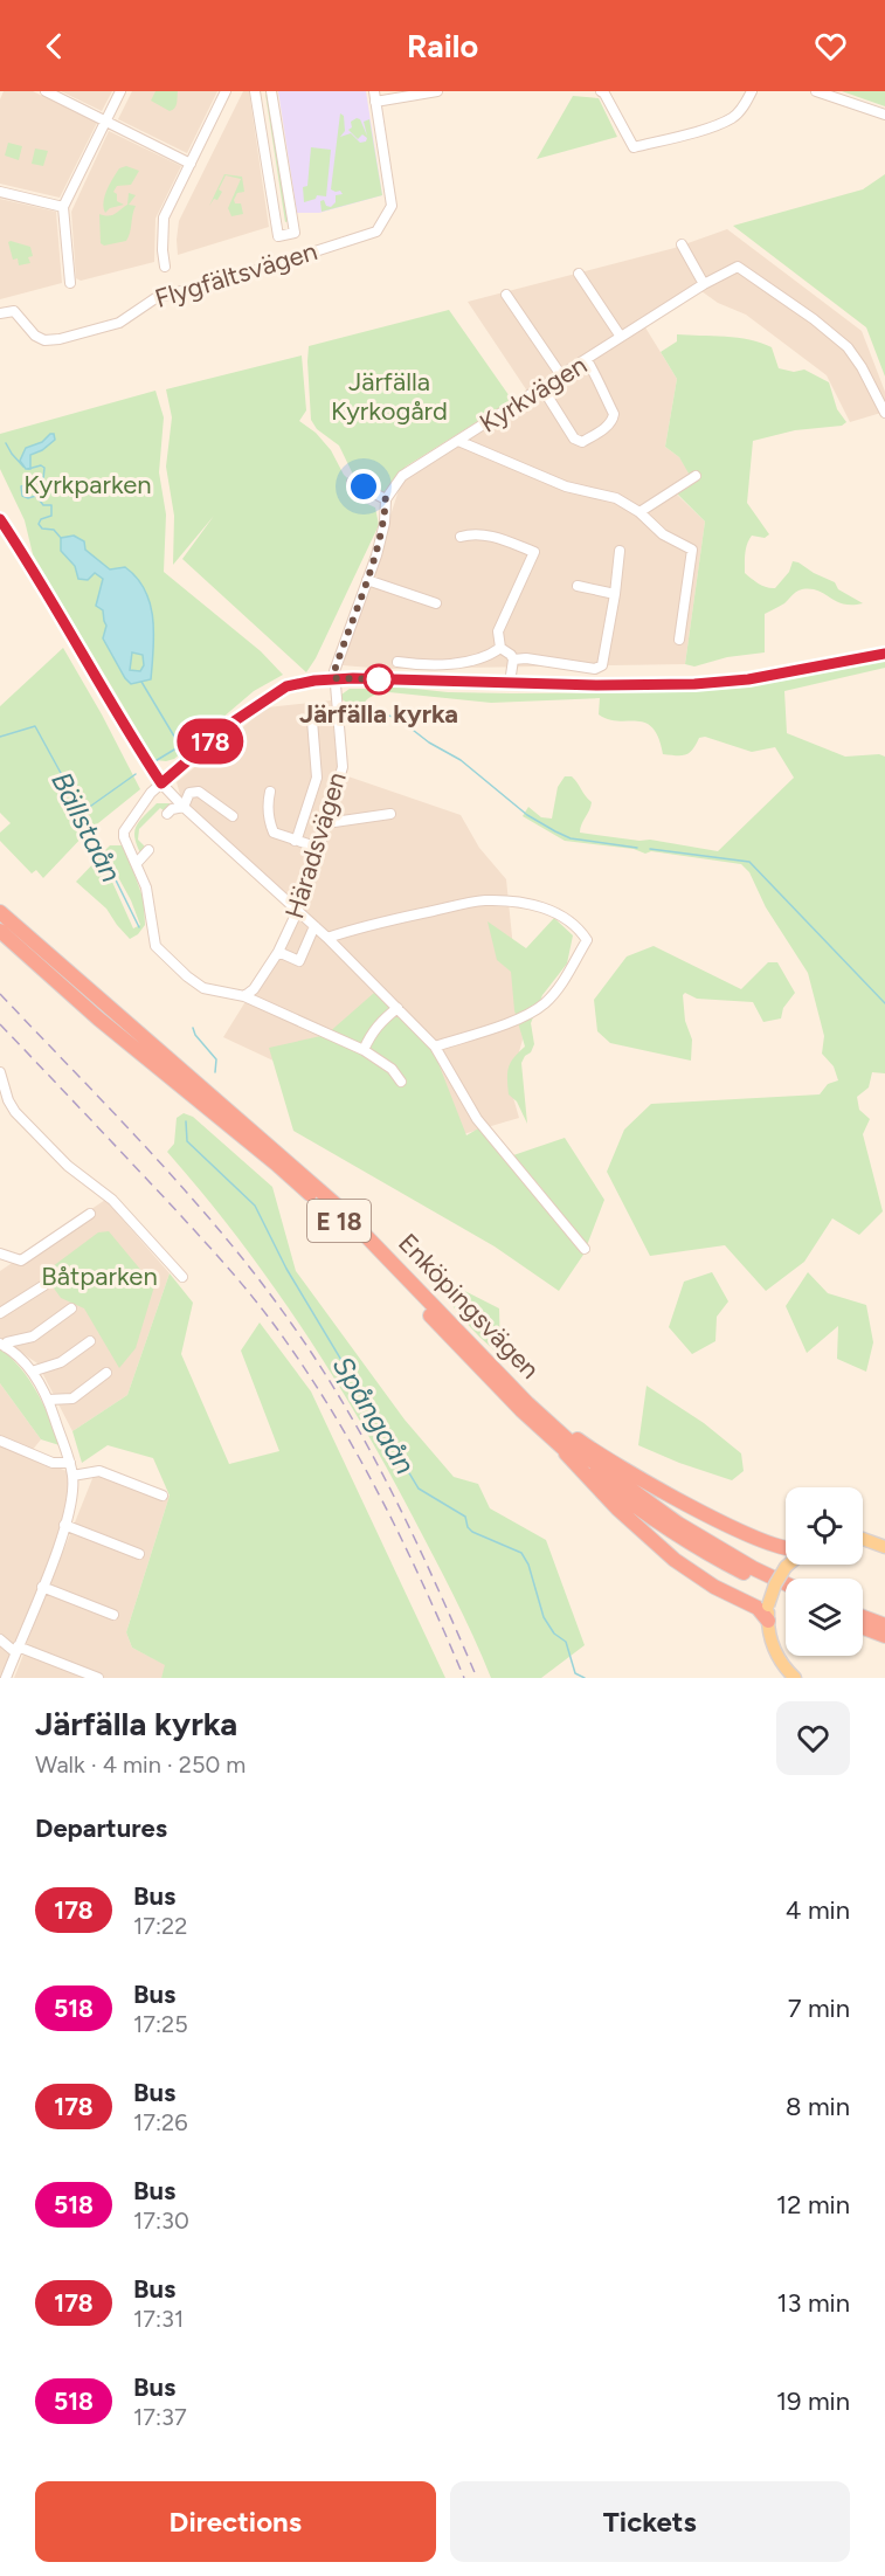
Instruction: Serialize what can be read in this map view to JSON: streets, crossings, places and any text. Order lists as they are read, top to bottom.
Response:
{
  "streets": {
    "highway": ["E 18", "Enköpingsvägen"],
    "street": ["Flygfältsvägen", "Kyrkvägen", "Häradsvägen"]
  },
  "water": ["Bällstaån", "Spångaån"],
  "parks": ["Järfälla Kyrkogård", "Kyrkparken", "Båtparken"],
  "places": ["Järfälla kyrka"],
  "lines": ["bus line 178"],
  "page": {
    "header": "Railo",
    "on_map": "178",
    "heading": [
      ["Järfälla kyrka", "Walk · 4 min · 250 m"],
      "Departures"
    ],
    "list": [
      {
        "mark": "178",
        "name": "Bus",
        "note": "17:22",
        "value": "4 min"
      },
      {
        "mark": "518",
        "name": "Bus",
        "note": "17:25",
        "value": "7 min"
      },
      {
        "mark": "178",
        "name": "Bus",
        "note": "17:26",
        "value": "8 min"
      },
      {
        "mark": "518",
        "name": "Bus",
        "note": "17:30",
        "value": "12 min"
      },
      {
        "mark": "178",
        "name": "Bus",
        "note": "17:31",
        "value": "13 min"
      },
      {
        "mark": "518",
        "name": "Bus",
        "note": "17:37",
        "value": "19 min"
      }
    ],
    "buttons": ["Directions", "Tickets"]
  }
}
